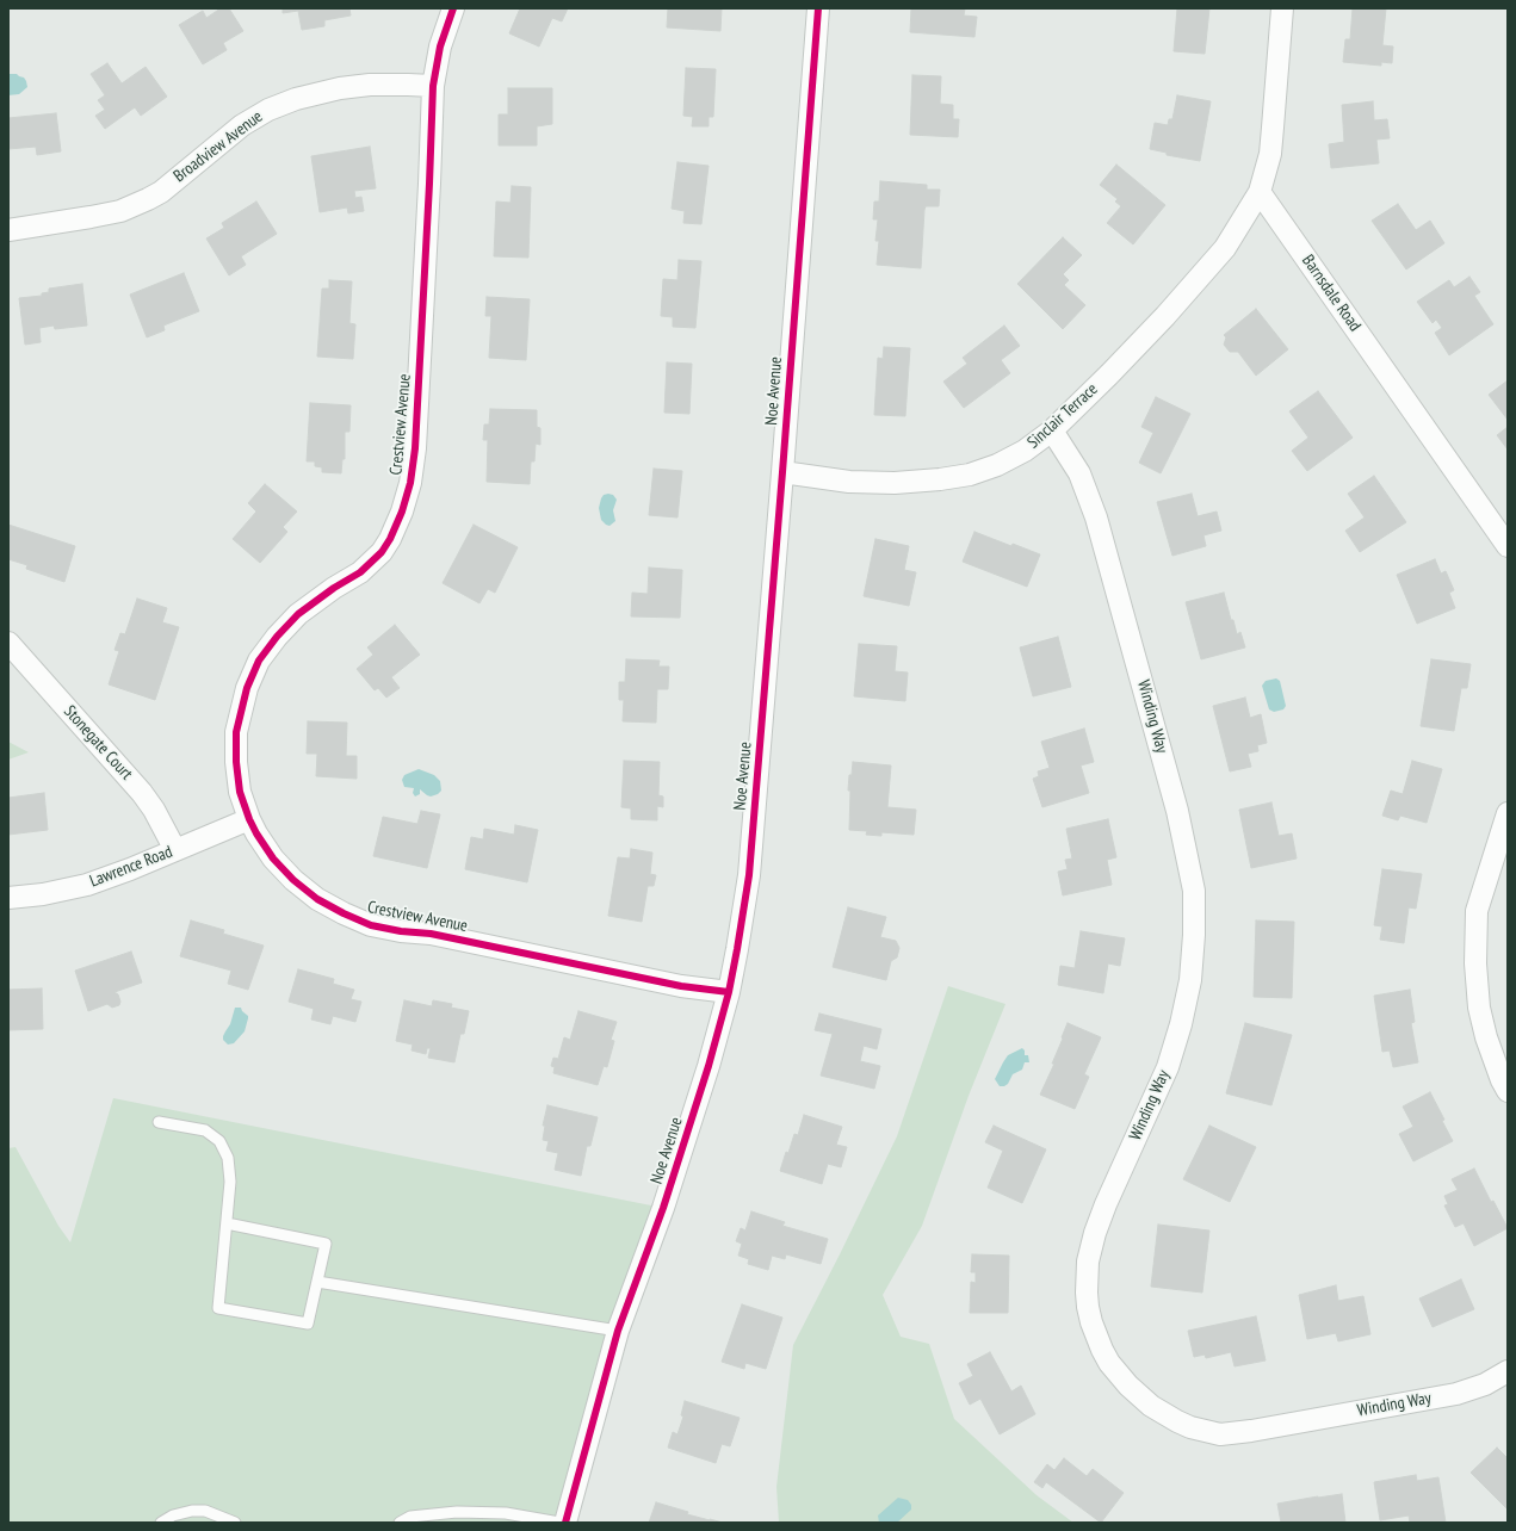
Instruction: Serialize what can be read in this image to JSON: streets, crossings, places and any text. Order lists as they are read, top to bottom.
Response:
{
  "streets": {
    "street": [
      "Broadview Avenue",
      "Barnsdale Road",
      "Noe Avenue",
      "Sinclair Terrace",
      "Crestview Avenue",
      "Winding Way",
      "Stonegate Court",
      "Lawrence Road"
    ]
  },
  "crossings": [
    ["Broadview Avenue", "Crestview Avenue"],
    ["Barnsdale Road", "Sinclair Terrace"],
    ["Noe Avenue", "Sinclair Terrace"],
    ["Noe Avenue", "Crestview Avenue"],
    ["Sinclair Terrace", "Winding Way"],
    ["Crestview Avenue", "Lawrence Road"],
    ["Stonegate Court", "Lawrence Road"]
  ]
}
